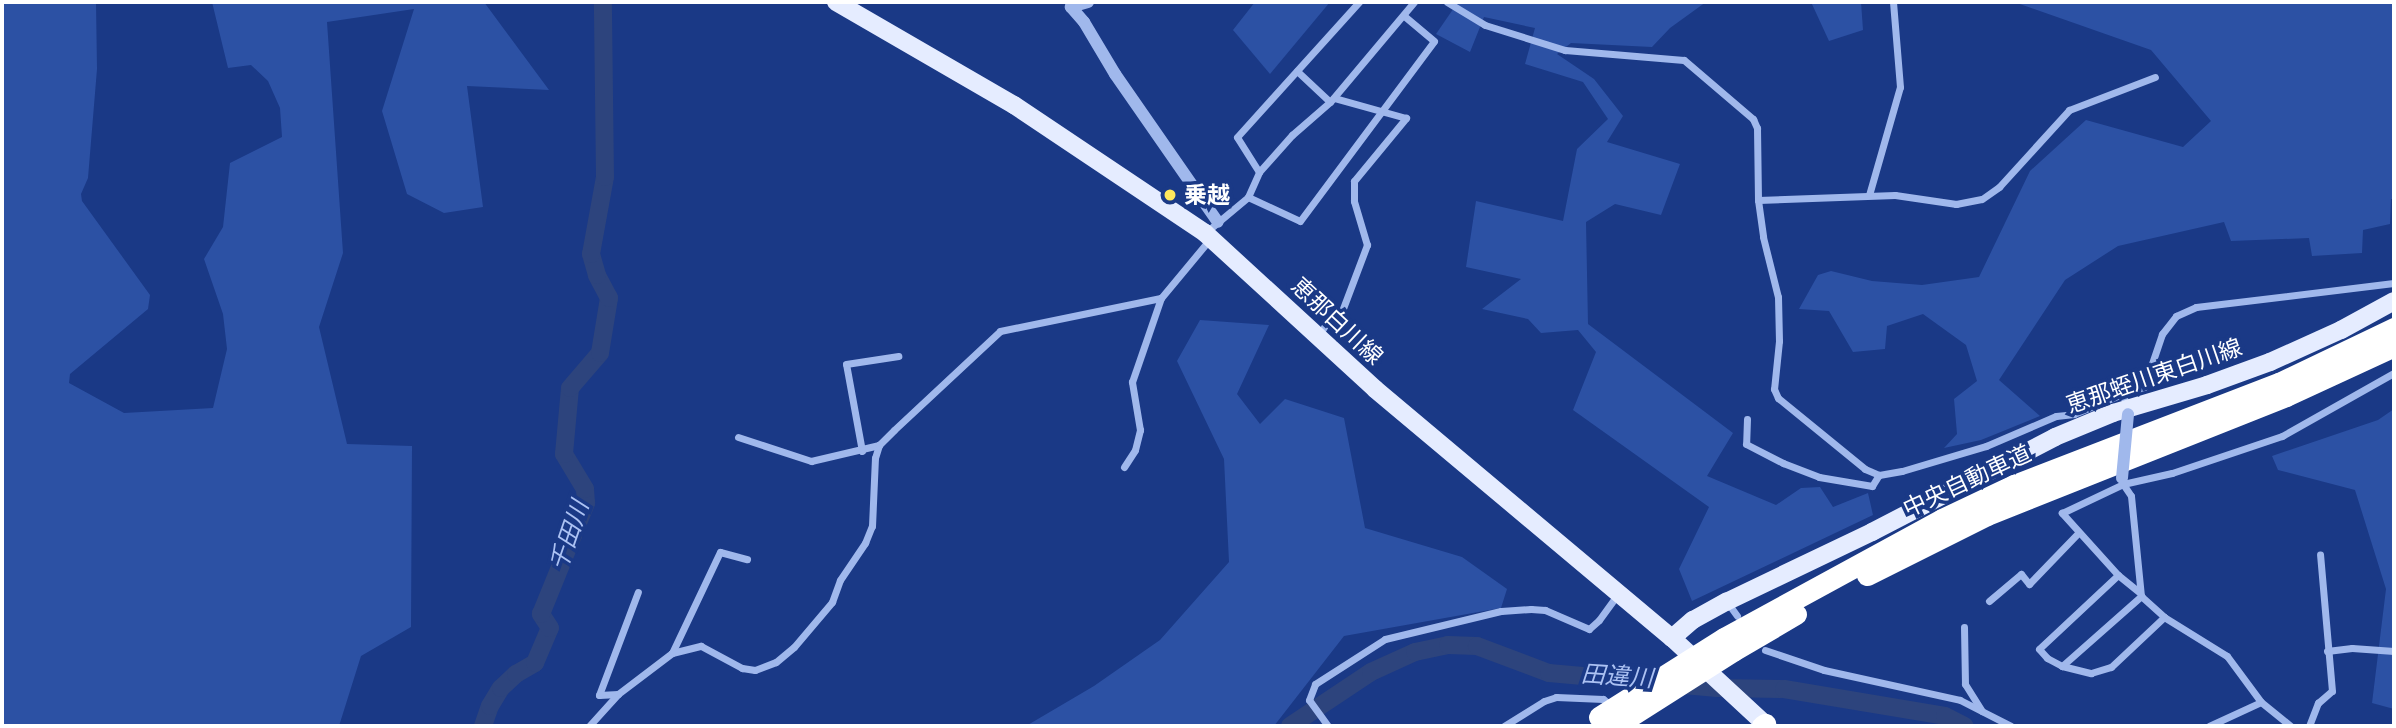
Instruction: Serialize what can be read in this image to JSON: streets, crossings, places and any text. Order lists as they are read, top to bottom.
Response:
{
  "streets": {
    "highway": ["中央自動車道"],
    "main road": ["恵那白川線", "恵那蛭川東白川線"]
  },
  "crossings": [
    ["恵那白川線", "恵那蛭川東白川線"]
  ],
  "water": ["千田川", "田違川"],
  "places": ["乗越"]
}
